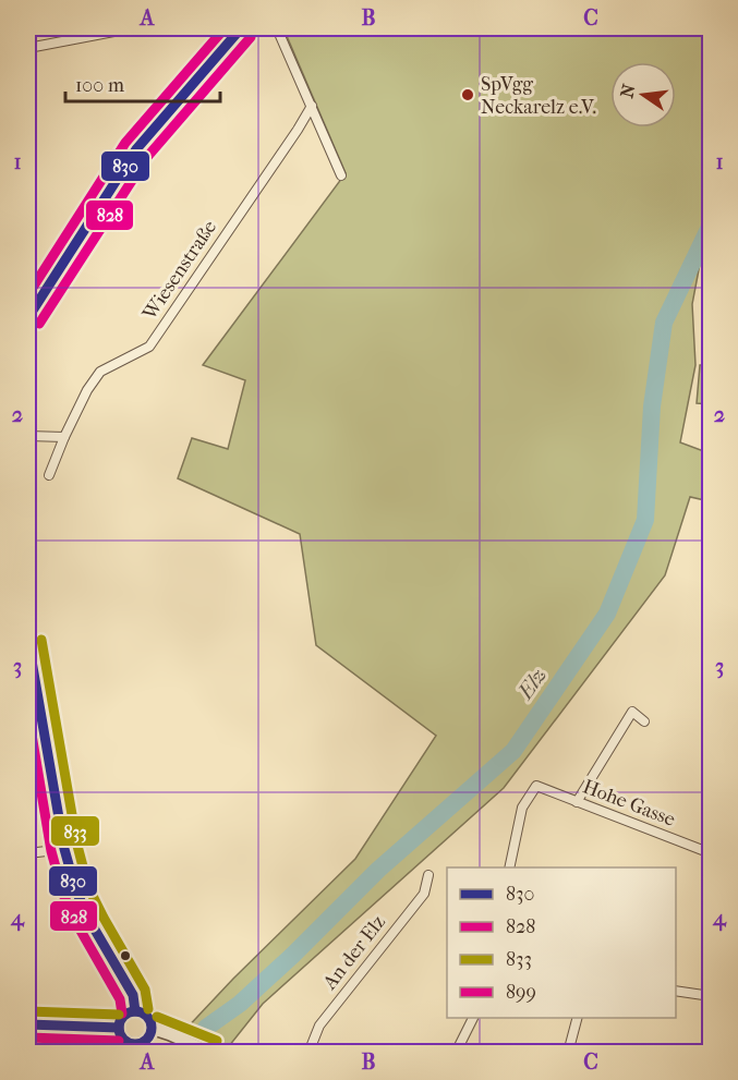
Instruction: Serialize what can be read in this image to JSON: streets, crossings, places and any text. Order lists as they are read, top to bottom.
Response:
{
  "streets": {
    "street": ["Wiesenstraße", "Hohe Gasse", "An der Elz"]
  },
  "water": ["Elz"],
  "places": ["SpVgg Neckarelz e.V."],
  "lines": [
    "transit line 830",
    "transit line 899",
    "transit line 828",
    "transit line 833"
  ],
  "legend": [
    "830",
    "828",
    "833",
    "899"
  ],
  "scale_bar": "100 m",
  "north": "left",
  "grid": {
    "columns": ["A", "B", "C"],
    "rows": [
      "1",
      "2",
      "3",
      "4"
    ]
  }
}
